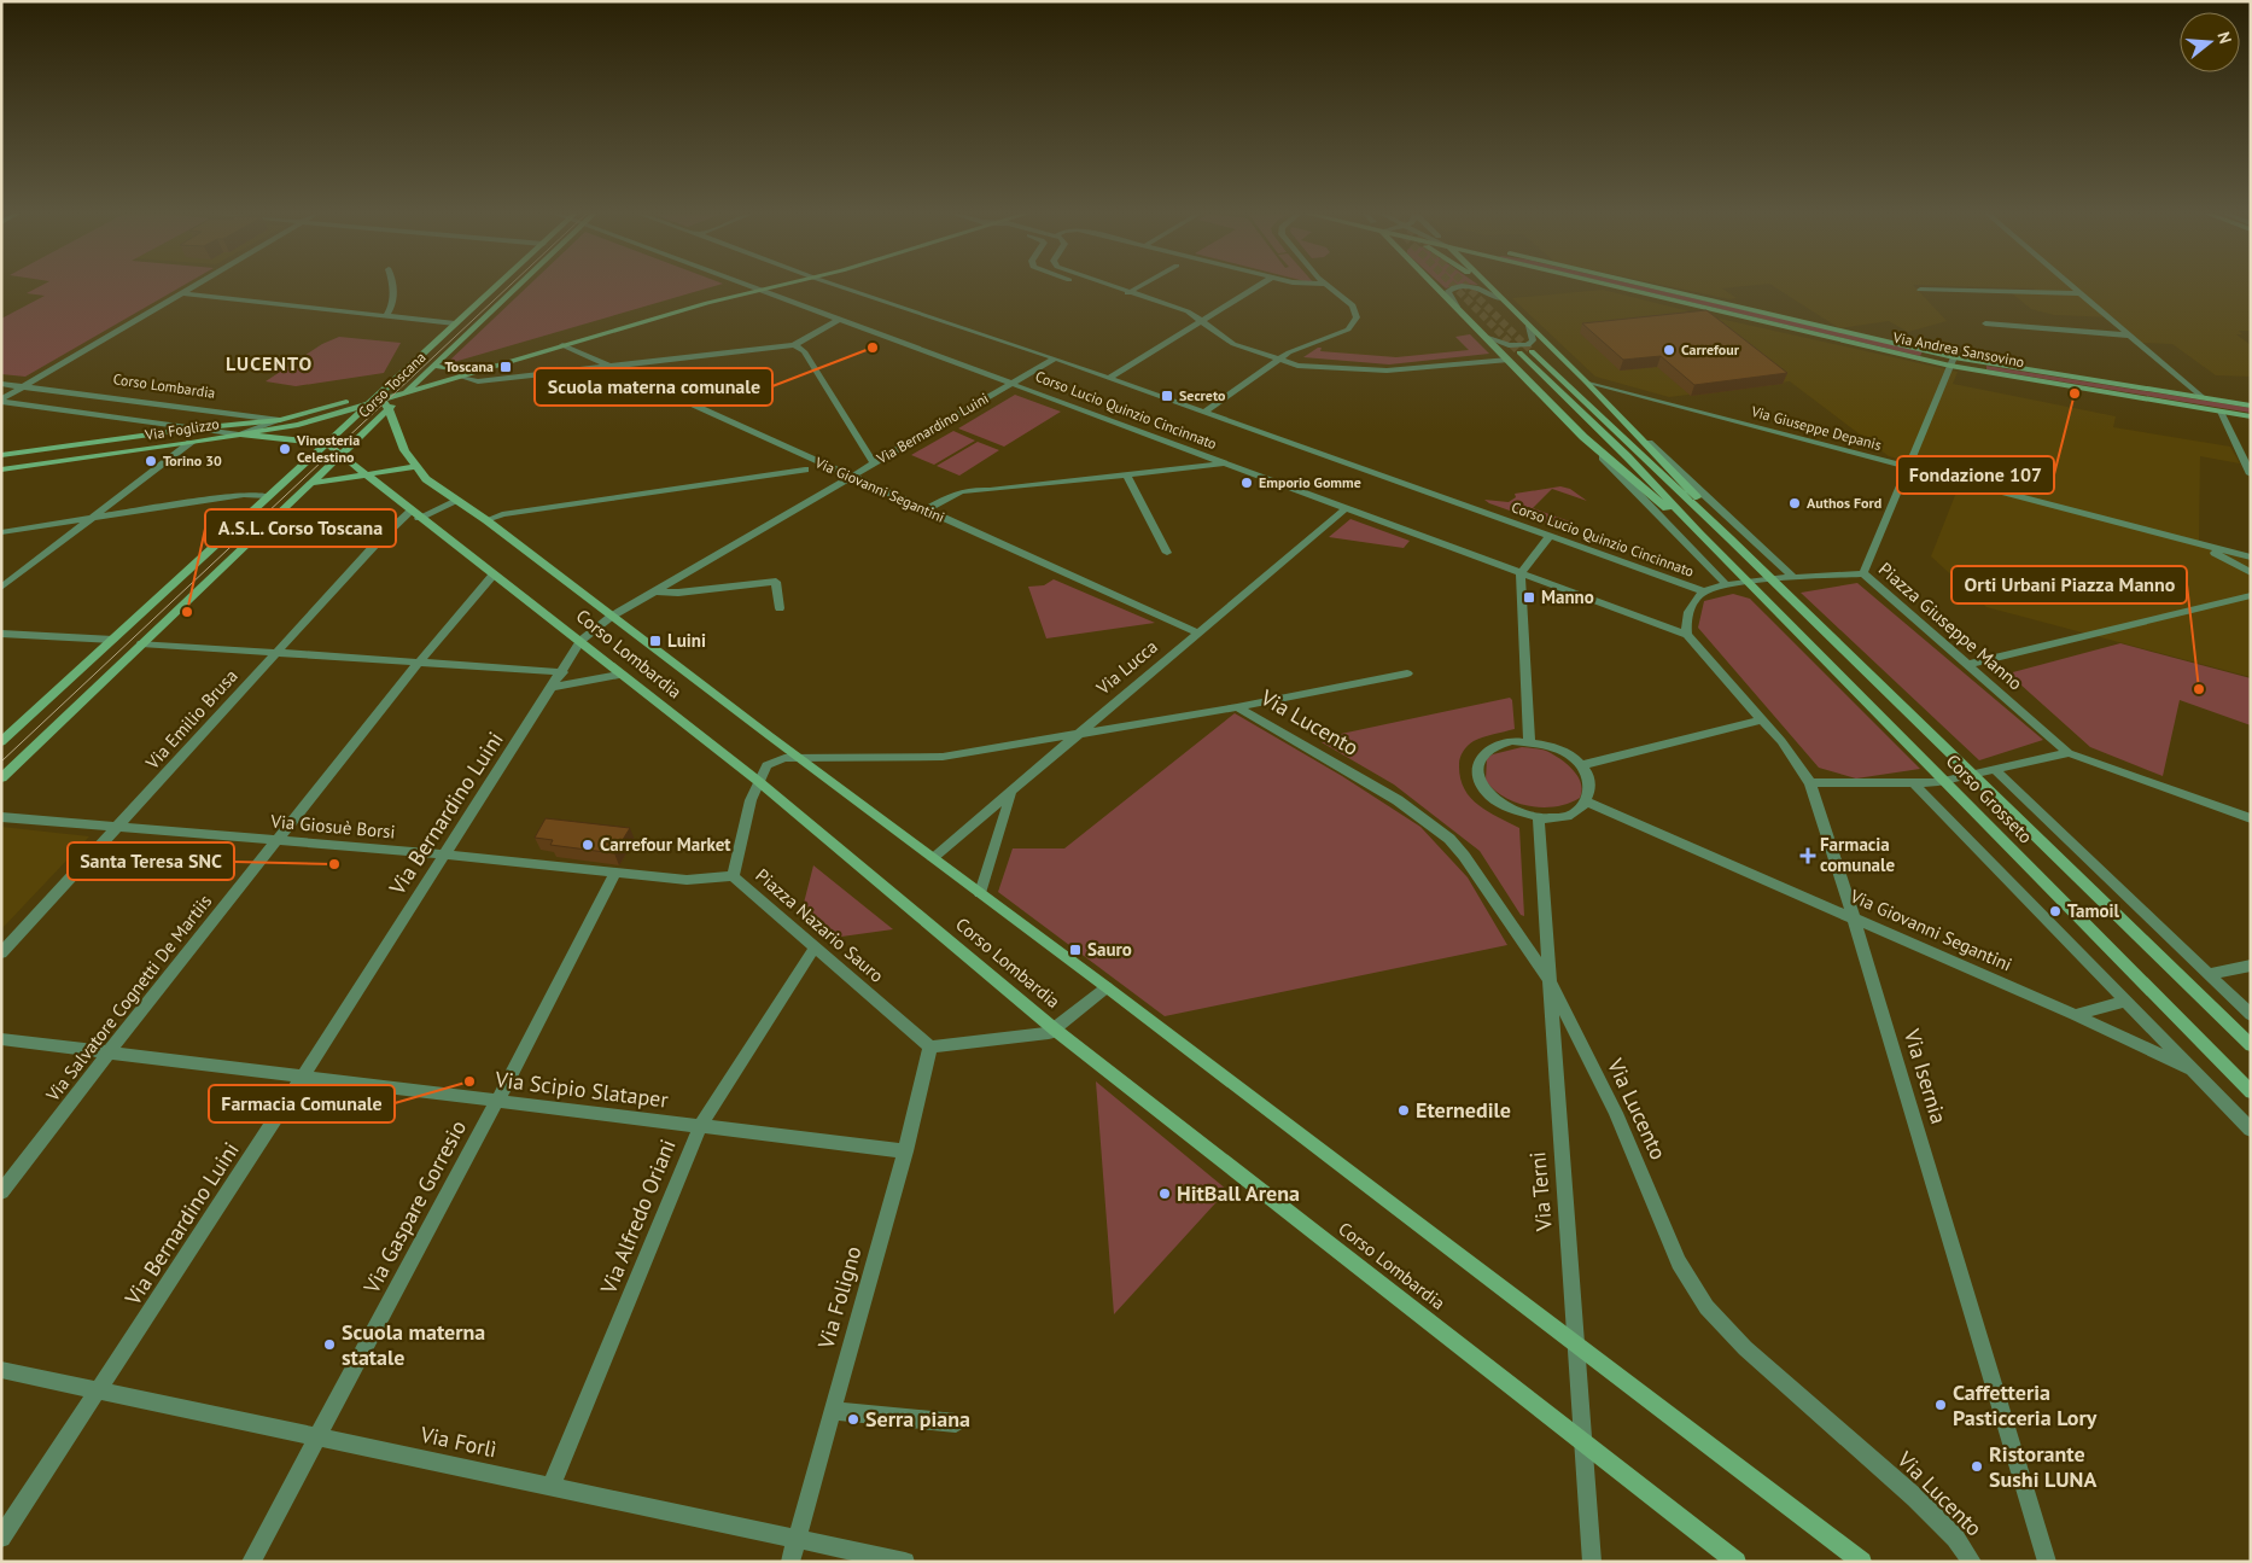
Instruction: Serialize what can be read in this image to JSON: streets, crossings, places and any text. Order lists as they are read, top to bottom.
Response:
{
  "streets": {
    "street": [
      "Via Andrea Sansovino",
      "Corso Toscana",
      "Corso Lombardia",
      "Corso Lucio Quinzio Cincinnato",
      "Via Bernardino Luini",
      "Via Giuseppe Depanis",
      "Via Foglizzo",
      "Via Giovanni Segantini",
      "Piazza Giuseppe Manno",
      "Via Lucca",
      "Via Emilio Brusa",
      "Via Lucento",
      "Corso Grosseto",
      "Via Giosuè Borsi",
      "Piazza Nazario Sauro",
      "Via Salvatore Cognetti De Martiis",
      "Via Isernia",
      "Via Scipio Slataper",
      "Via Terni",
      "Via Gaspare Gorresio",
      "Via Alfredo Oriani",
      "Via Foligno",
      "Via Forlì"
    ]
  },
  "crossings": [
    ["Corso Toscana", "Corso Lombardia"],
    ["Corso Toscana", "Via Foglizzo"],
    ["Corso Lombardia", "Via Bernardino Luini"],
    ["Corso Lombardia", "Via Foglizzo"],
    ["Corso Lombardia", "Via Lucca"],
    ["Corso Lombardia", "Via Emilio Brusa"],
    ["Corso Lombardia", "Piazza Nazario Sauro"],
    ["Corso Lombardia", "Via Salvatore Cognetti De Martiis"],
    ["Corso Lombardia", "Via Terni"],
    ["Corso Lucio Quinzio Cincinnato", "Via Bernardino Luini"],
    ["Corso Lucio Quinzio Cincinnato", "Piazza Giuseppe Manno"],
    ["Corso Lucio Quinzio Cincinnato", "Via Lucca"],
    ["Via Bernardino Luini", "Via Giovanni Segantini"],
    ["Via Bernardino Luini", "Via Giosuè Borsi"],
    ["Via Bernardino Luini", "Via Scipio Slataper"],
    ["Via Bernardino Luini", "Via Forlì"],
    ["Via Giuseppe Depanis", "Corso Grosseto"],
    ["Via Giovanni Segantini", "Via Lucca"],
    ["Via Giovanni Segantini", "Via Isernia"],
    ["Via Giovanni Segantini", "Via Terni"],
    ["Piazza Giuseppe Manno", "Corso Grosseto"],
    ["Via Lucca", "Via Lucento"],
    ["Via Emilio Brusa", "Via Giosuè Borsi"],
    ["Via Lucento", "Piazza Nazario Sauro"],
    ["Via Lucento", "Via Terni"],
    ["Via Giosuè Borsi", "Piazza Nazario Sauro"],
    ["Via Giosuè Borsi", "Via Salvatore Cognetti De Martiis"],
    ["Via Giosuè Borsi", "Via Gaspare Gorresio"],
    ["Piazza Nazario Sauro", "Via Alfredo Oriani"],
    ["Piazza Nazario Sauro", "Via Foligno"],
    ["Via Salvatore Cognetti De Martiis", "Via Scipio Slataper"],
    ["Via Scipio Slataper", "Via Gaspare Gorresio"],
    ["Via Scipio Slataper", "Via Alfredo Oriani"],
    ["Via Scipio Slataper", "Via Foligno"],
    ["Via Gaspare Gorresio", "Via Forlì"],
    ["Via Alfredo Oriani", "Via Forlì"],
    ["Via Foligno", "Via Forlì"]
  ],
  "districts": ["LUCENTO"],
  "places": {
    "other": [
      "Scuola materna comunale",
      "Carrefour",
      "Fondazione 107",
      "Vinosteria Celestino",
      "Torino 30",
      "Emporio Gomme",
      "Authos Ford",
      "A.S.L. Corso Toscana",
      "Orti Urbani Piazza Manno",
      "Carrefour Market",
      "Santa Teresa SNC",
      "Tamoil",
      "Farmacia Comunale",
      "Eternedile",
      "HitBall Arena",
      "Scuola materna statale",
      "Caffetteria Pasticceria Lory",
      "Serra piana",
      "Ristorante Sushi LUNA"
    ],
    "transit": [
      "Toscana",
      "Secreto",
      "Manno",
      "Luini",
      "Sauro"
    ],
    "health": ["Farmacia comunale"]
  },
  "north": "right"
}
